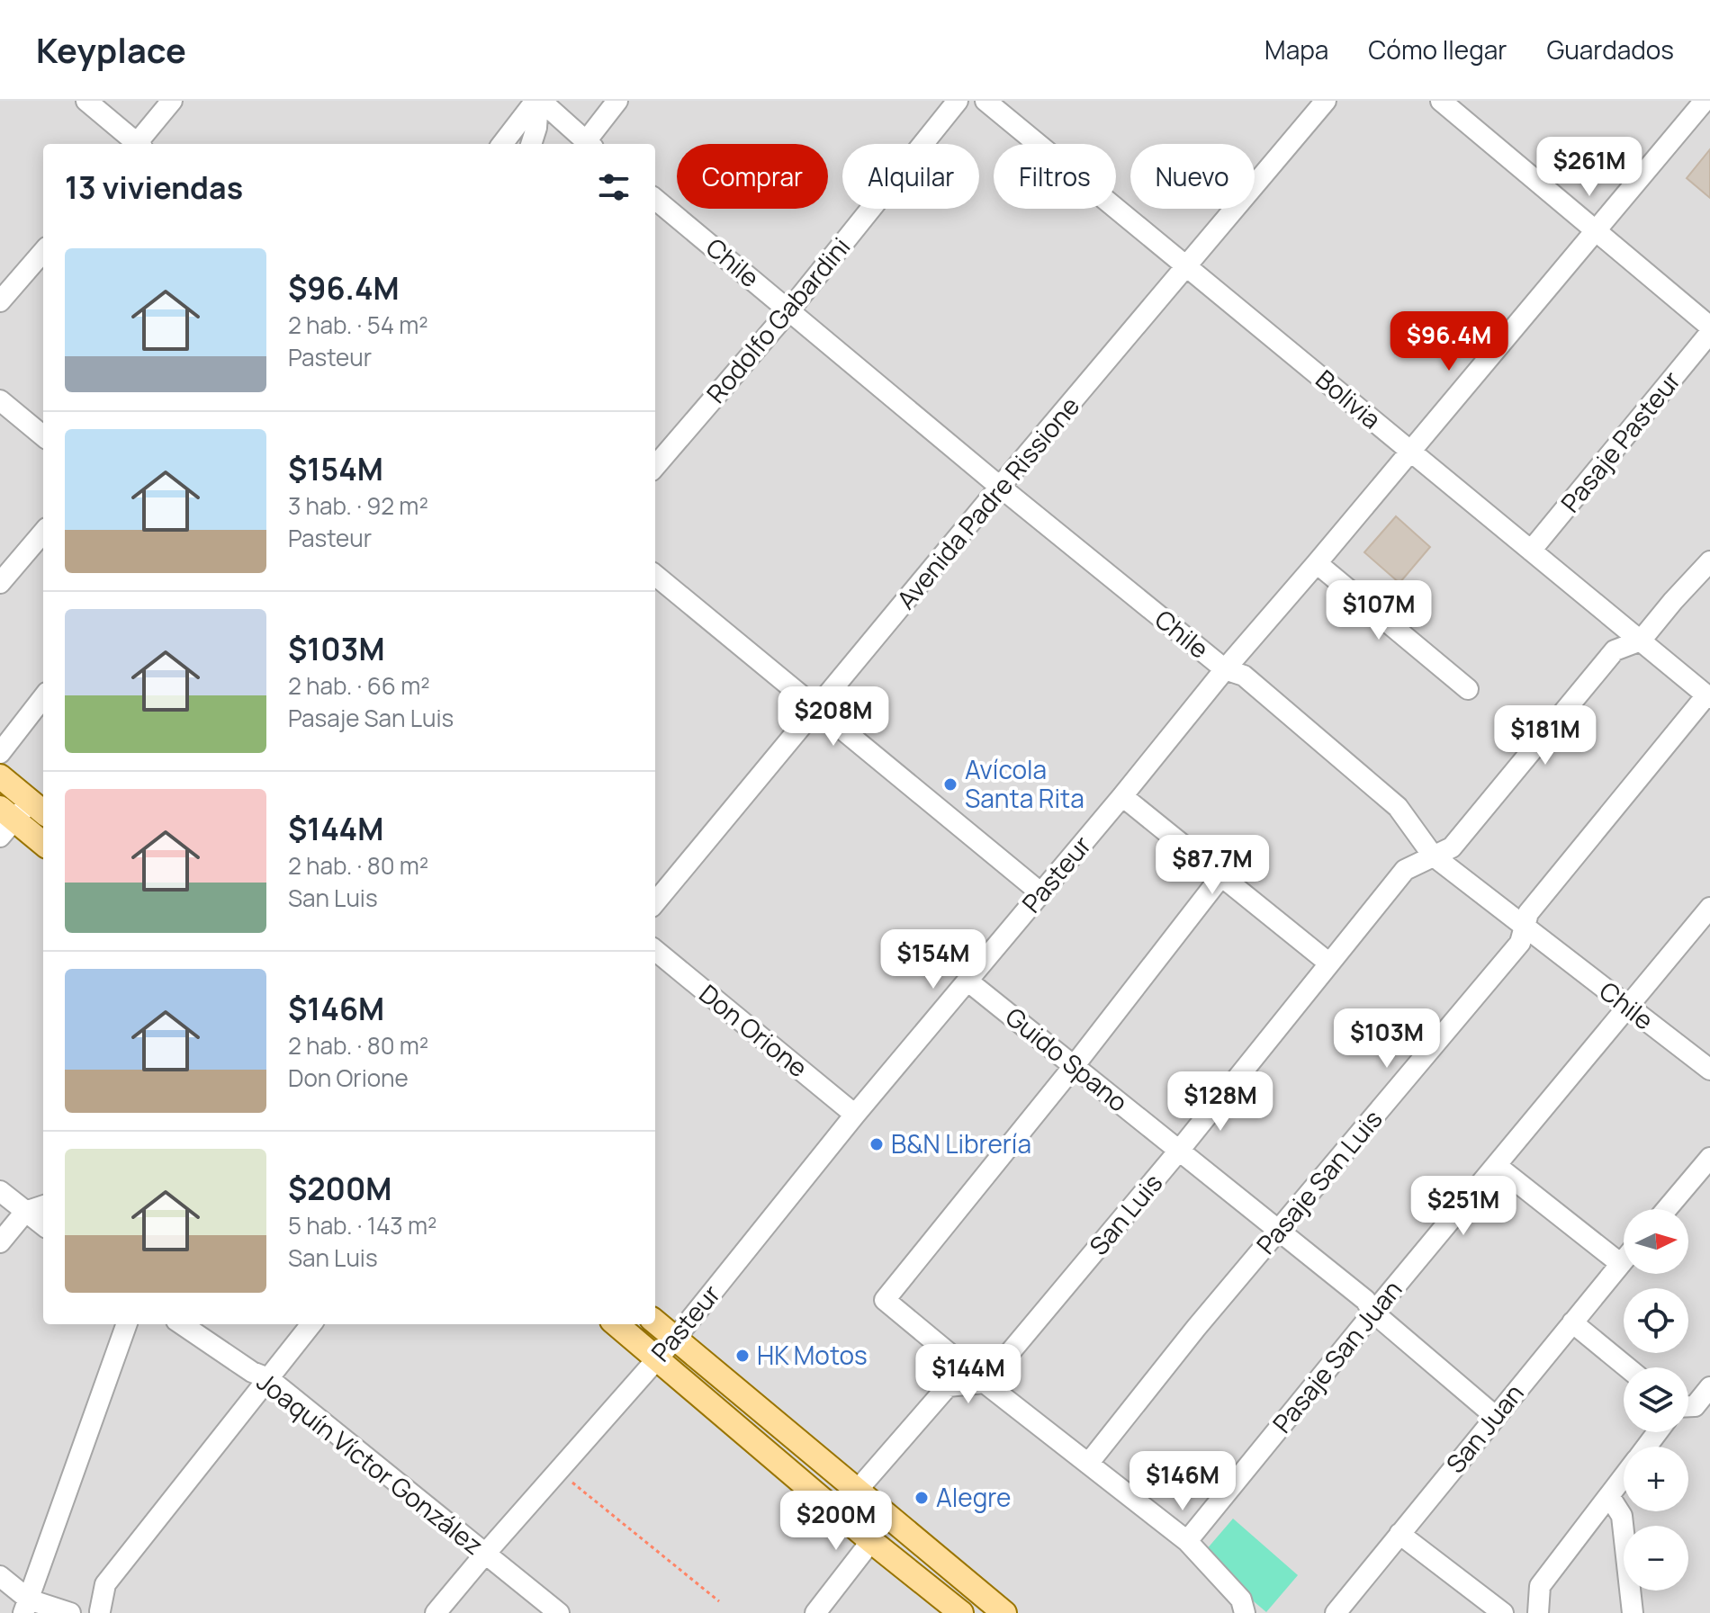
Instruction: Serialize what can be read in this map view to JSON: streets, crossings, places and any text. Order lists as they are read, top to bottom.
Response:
{
  "streets": {
    "street": [
      "Chile",
      "Rodolfo Gabardini",
      "Bolivia",
      "Pasaje Pasteur",
      "Avenida Padre Rissione",
      "Pasteur",
      "Don Orione",
      "Guido Spano",
      "Pasaje San Luis",
      "San Luis",
      "Pasaje San Juan",
      "San Juan",
      "Joaquín Víctor González"
    ]
  },
  "crossings": [
    ["Chile", "Rodolfo Gabardini"],
    ["Chile", "Avenida Padre Rissione"],
    ["Chile", "Pasteur"],
    ["Chile", "Pasaje San Luis"],
    ["Chile", "San Luis"],
    ["Chile", "Pasaje San Juan"],
    ["Bolivia", "Pasaje Pasteur"],
    ["Bolivia", "Avenida Padre Rissione"],
    ["Bolivia", "Pasteur"],
    ["Bolivia", "Pasaje San Luis"],
    ["Bolivia", "San Luis"],
    ["Pasteur", "Don Orione"],
    ["Pasteur", "Guido Spano"],
    ["Pasteur", "Joaquín Víctor González"],
    ["Guido Spano", "Pasaje San Luis"],
    ["Guido Spano", "San Luis"],
    ["Guido Spano", "Pasaje San Juan"],
    ["Guido Spano", "San Juan"]
  ],
  "places": [
    "Avícola Santa Rita",
    "B&N Librería",
    "HK Motos",
    "Alegre"
  ],
  "north": "right",
  "page": {
    "header": "Keyplace",
    "nav": ["Mapa", "Cómo llegar", "Guardados"],
    "price": [
      "$261M",
      "$96.4M",
      "$107M",
      "$208M",
      "$181M",
      "$87.7M",
      "$154M",
      "$103M",
      "$128M",
      "$251M",
      "$144M",
      "$146M",
      "$200M"
    ],
    "chip": [
      "Comprar",
      "Alquilar",
      "Filtros",
      "Nuevo"
    ],
    "heading": "13 viviendas",
    "list": [
      {
        "name": "$96.4M",
        "note": "2 hab. · 54 m² · Pasteur"
      },
      {
        "name": "$154M",
        "note": "3 hab. · 92 m² · Pasteur"
      },
      {
        "name": "$103M",
        "note": "2 hab. · 66 m² · Pasaje San Luis"
      },
      {
        "name": "$144M",
        "note": "2 hab. · 80 m² · San Luis"
      },
      {
        "name": "$146M",
        "note": "2 hab. · 80 m² · Don Orione"
      },
      {
        "name": "$200M",
        "note": "5 hab. · 143 m² · San Luis"
      }
    ],
    "map_buttons": ["+", "−"]
  }
}
